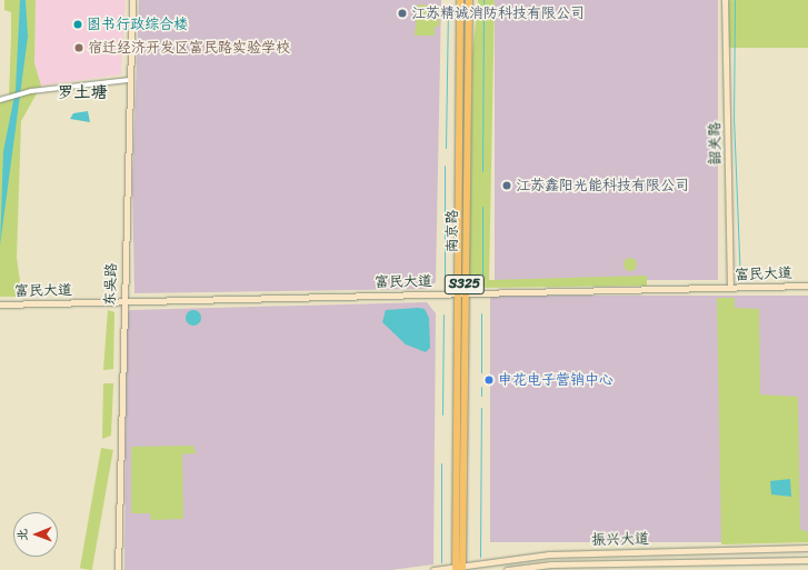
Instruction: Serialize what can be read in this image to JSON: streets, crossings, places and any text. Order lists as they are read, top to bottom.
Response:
{
  "streets": {
    "main road": ["南京路", "S325"],
    "street": [
      "韶关路",
      "富民大道",
      "东吴路",
      "振兴大道"
    ]
  },
  "crossings": [
    ["韶关路", "富民大道"],
    ["南京路", "富民大道"],
    ["南京路", "振兴大道"],
    ["富民大道", "东吴路"]
  ],
  "districts": ["罗土塘"],
  "places": [
    "江苏精诚消防科技有限公司",
    "图书行政综合楼",
    "宿迁经济开发区富民路实验学校",
    "江苏鑫阳光能科技有限公司",
    "申花电子营销中心"
  ],
  "north": "left"
}
